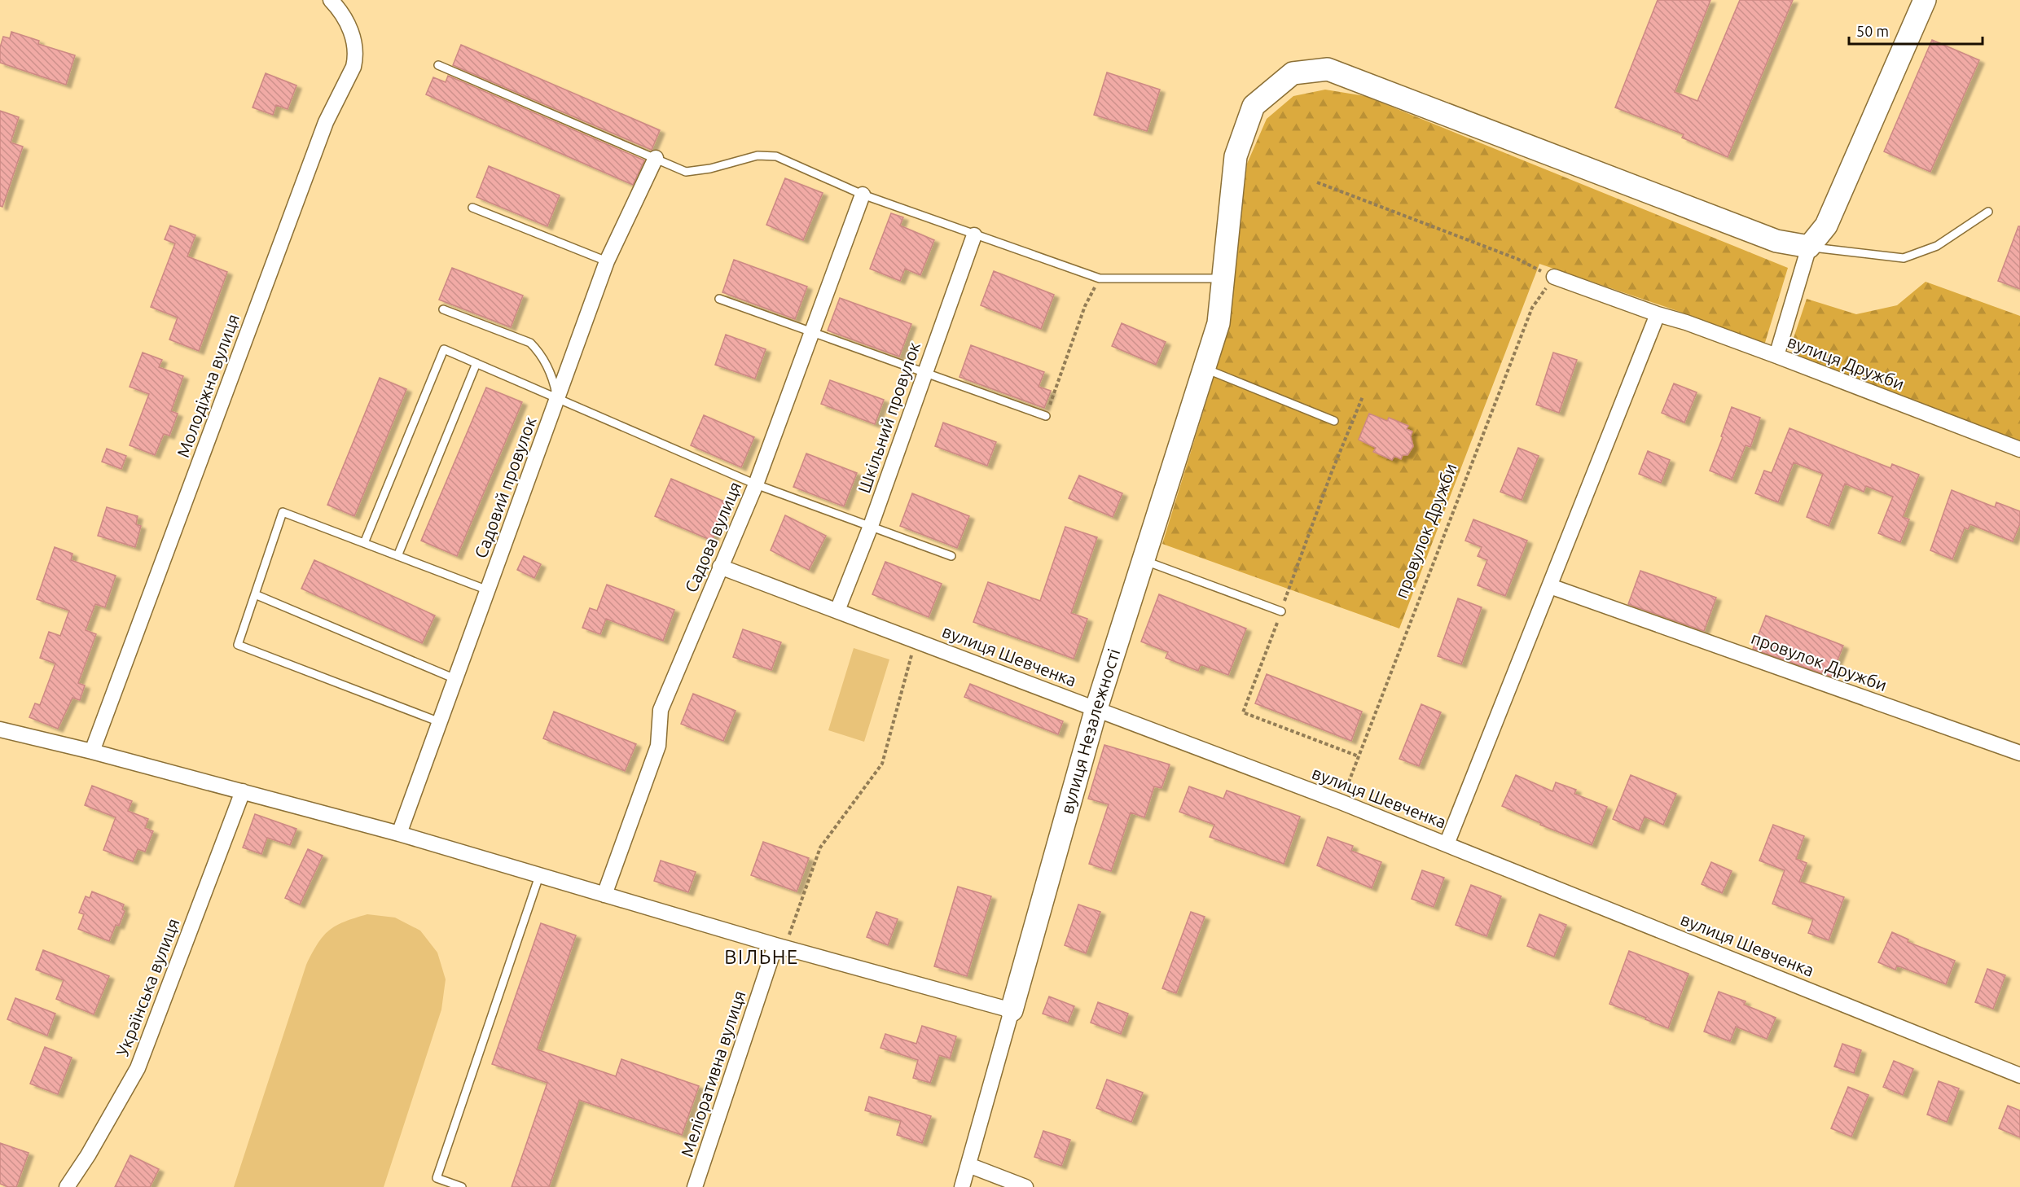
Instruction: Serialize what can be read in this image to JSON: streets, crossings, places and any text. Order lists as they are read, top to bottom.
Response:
{
  "streets": {
    "street": [
      "вулиця Дружби",
      "Молодіжна вулиця",
      "Шкільний провулок",
      "Садовий провулок",
      "провулок Дружби",
      "Садова вулиця",
      "вулиця Шевченка",
      "вулиця Незалежності",
      "Українська вулиця",
      "Меліоративна вулиця"
    ]
  },
  "crossings": [
    ["вулиця Дружби", "провулок Дружби"],
    ["Шкільний провулок", "вулиця Шевченка"],
    ["провулок Дружби", "вулиця Шевченка"],
    ["Садова вулиця", "вулиця Шевченка"],
    ["вулиця Шевченка", "вулиця Незалежності"]
  ],
  "districts": ["ВІЛЬНЕ"],
  "scale_bar": "50 m"
}
